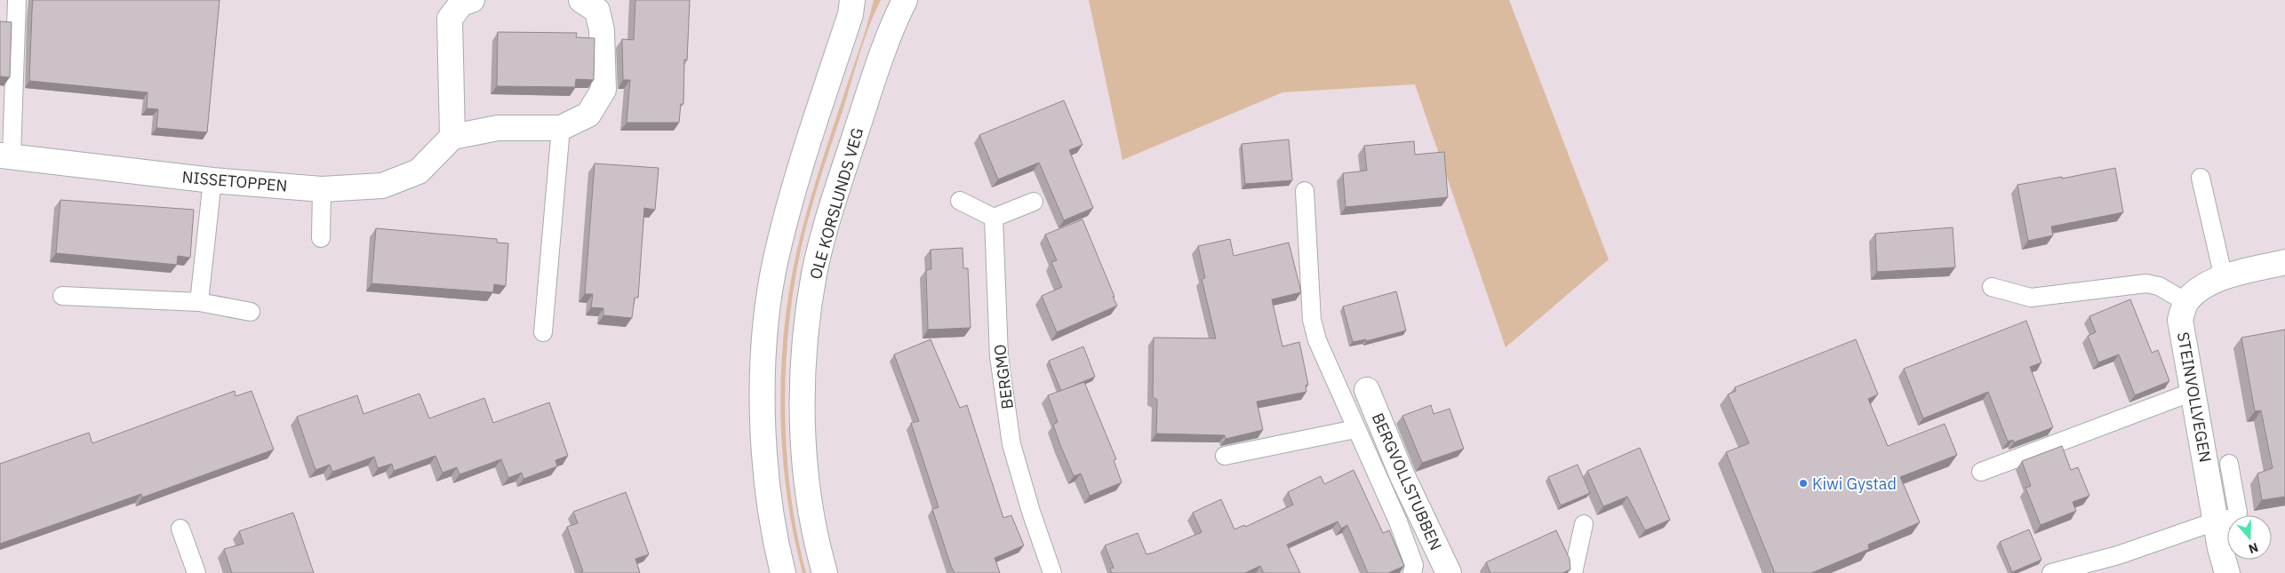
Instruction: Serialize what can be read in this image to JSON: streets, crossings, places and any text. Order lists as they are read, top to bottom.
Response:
{
  "streets": {
    "street": [
      "NISSETOPPEN",
      "OLE KORSLUNDS VEG",
      "STEINVOLLVEGEN",
      "BERGVOLLSTUBBEN"
    ],
    "lane": ["BERGMO"]
  },
  "places": ["Kiwi Gystad"],
  "north": "bottom"
}
